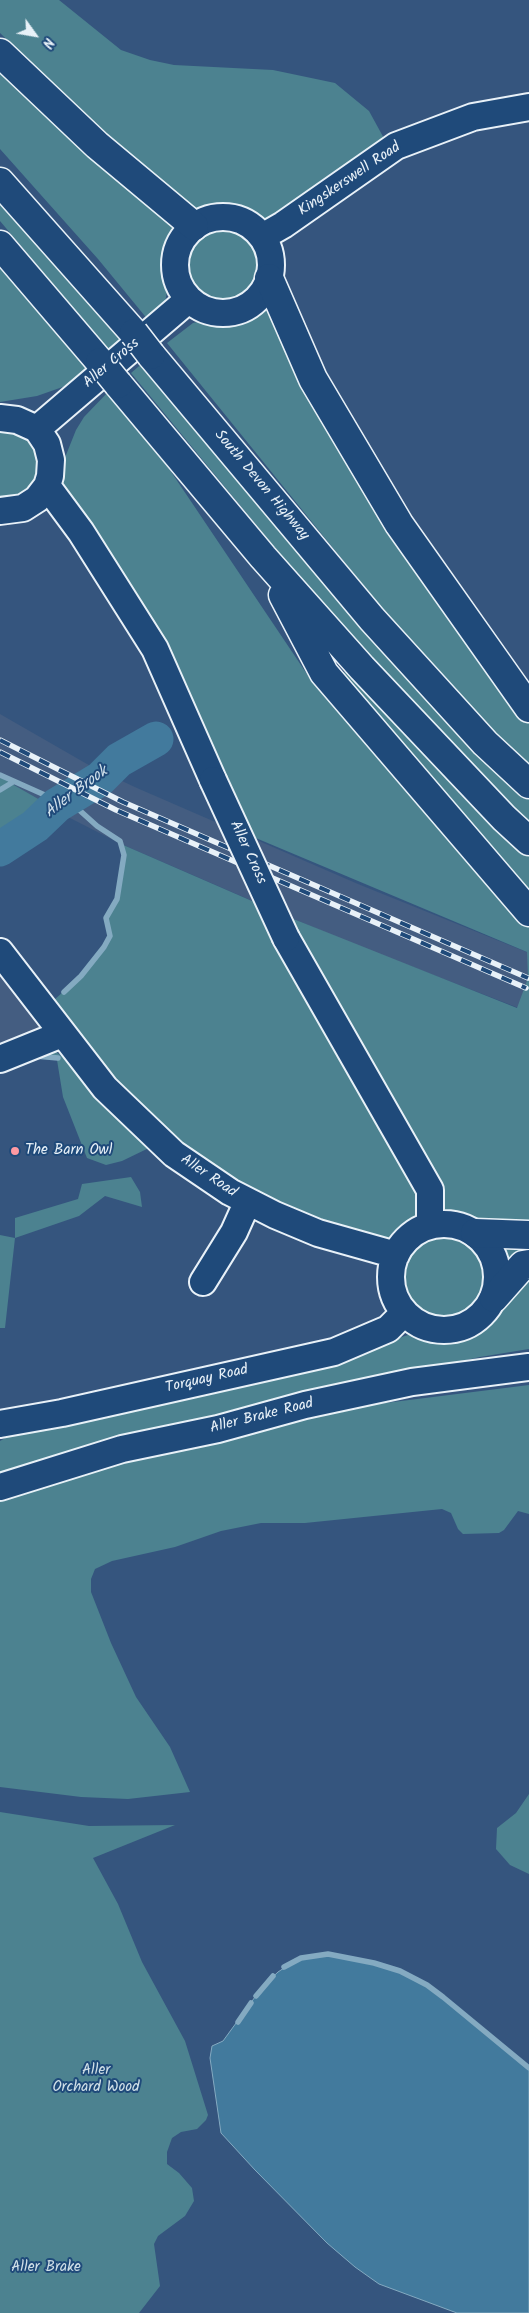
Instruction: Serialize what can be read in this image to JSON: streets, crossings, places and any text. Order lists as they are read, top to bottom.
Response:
{
  "streets": {
    "highway": ["South Devon Highway"],
    "street": [
      "Kingskerswell Road",
      "Aller Cross",
      "Aller Road",
      "Torquay Road",
      "Aller Brake Road"
    ]
  },
  "crossings": [
    ["Kingskerswell Road", "Aller Cross"],
    ["Aller Cross", "Aller Road"],
    ["Aller Cross", "Torquay Road"],
    ["Aller Road", "Torquay Road"]
  ],
  "water": ["Aller Brook"],
  "parks": ["Aller Orchard Wood", "Aller Brake"],
  "places": ["The Barn Owl"],
  "north": "bottom right"
}
